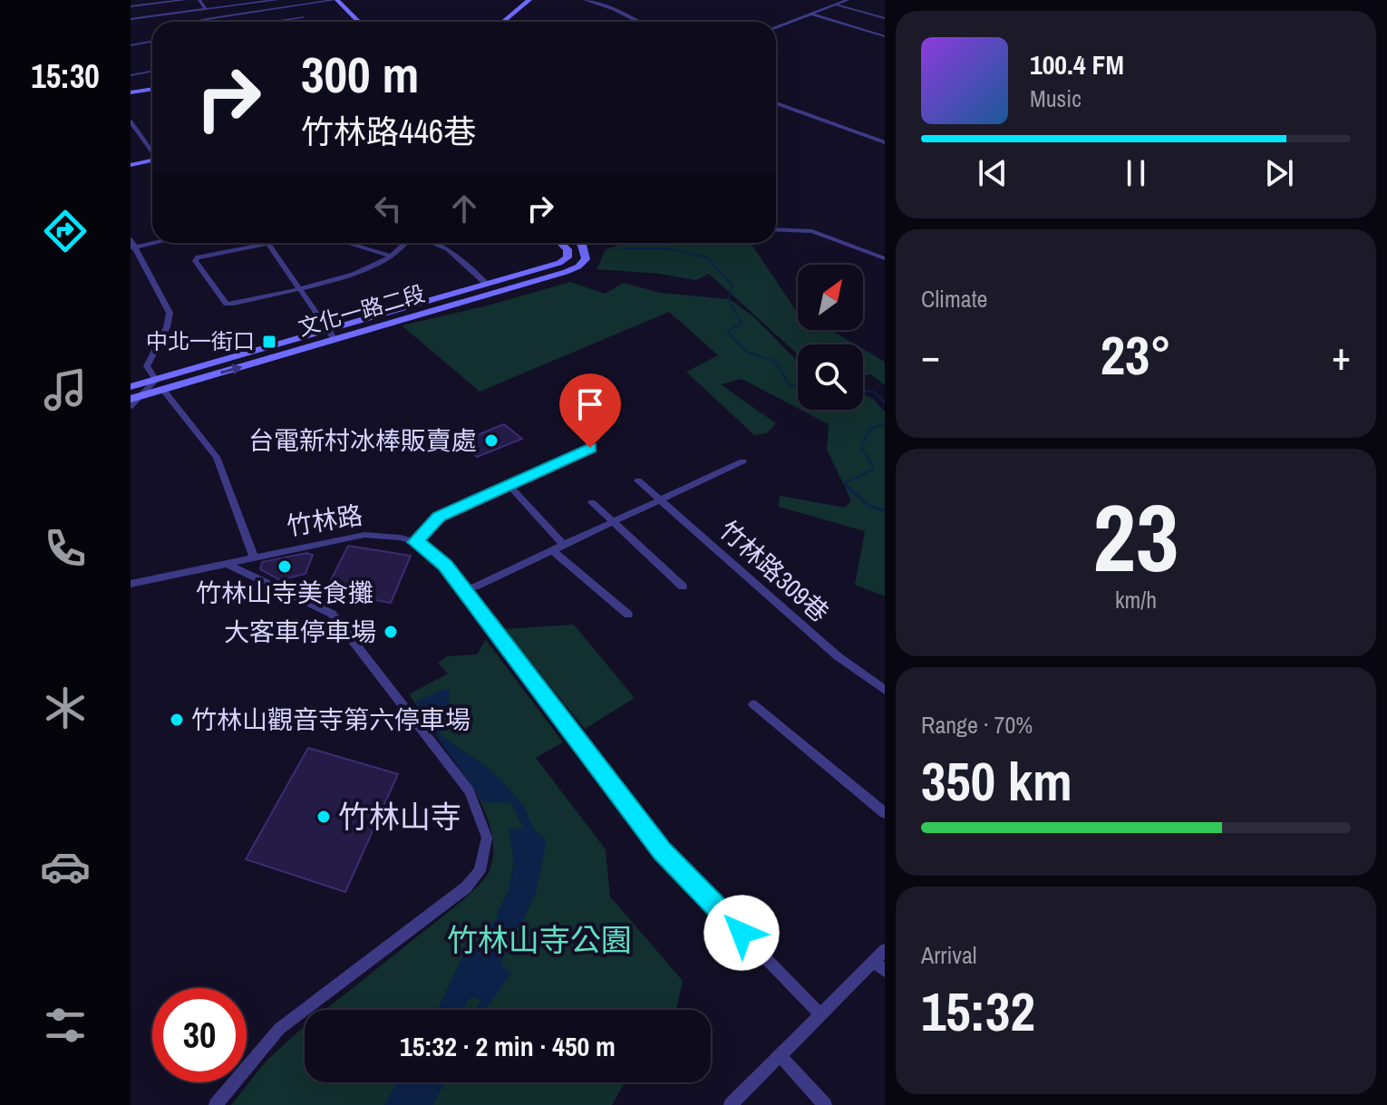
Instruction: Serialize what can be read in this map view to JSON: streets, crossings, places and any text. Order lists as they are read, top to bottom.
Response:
{
  "streets": {
    "main road": ["文化一路二段"],
    "street": ["竹林路", "竹林路309巷"]
  },
  "parks": ["竹林山寺公園"],
  "places": {
    "transit": ["中北一街口"],
    "other": [
      "台電新村冰棒販賣處",
      "竹林山寺美食攤",
      "大客車停車場",
      "竹林山觀音寺第六停車場",
      "竹林山寺"
    ]
  },
  "north": "top right",
  "page": {
    "tabs": "15:30",
    "turn": ["300 m", "竹林路446巷"],
    "song": ["100.4 FM", "Music"],
    "tile": [
      "Climate",
      ["23", "km/h"],
      ["Range · 70%", "350 km"],
      ["Arrival", "15:32"]
    ],
    "heat": ["−", "23°", "+"],
    "limit": "30",
    "trip": "15:32 · 2 min · 450 m"
  }
}
